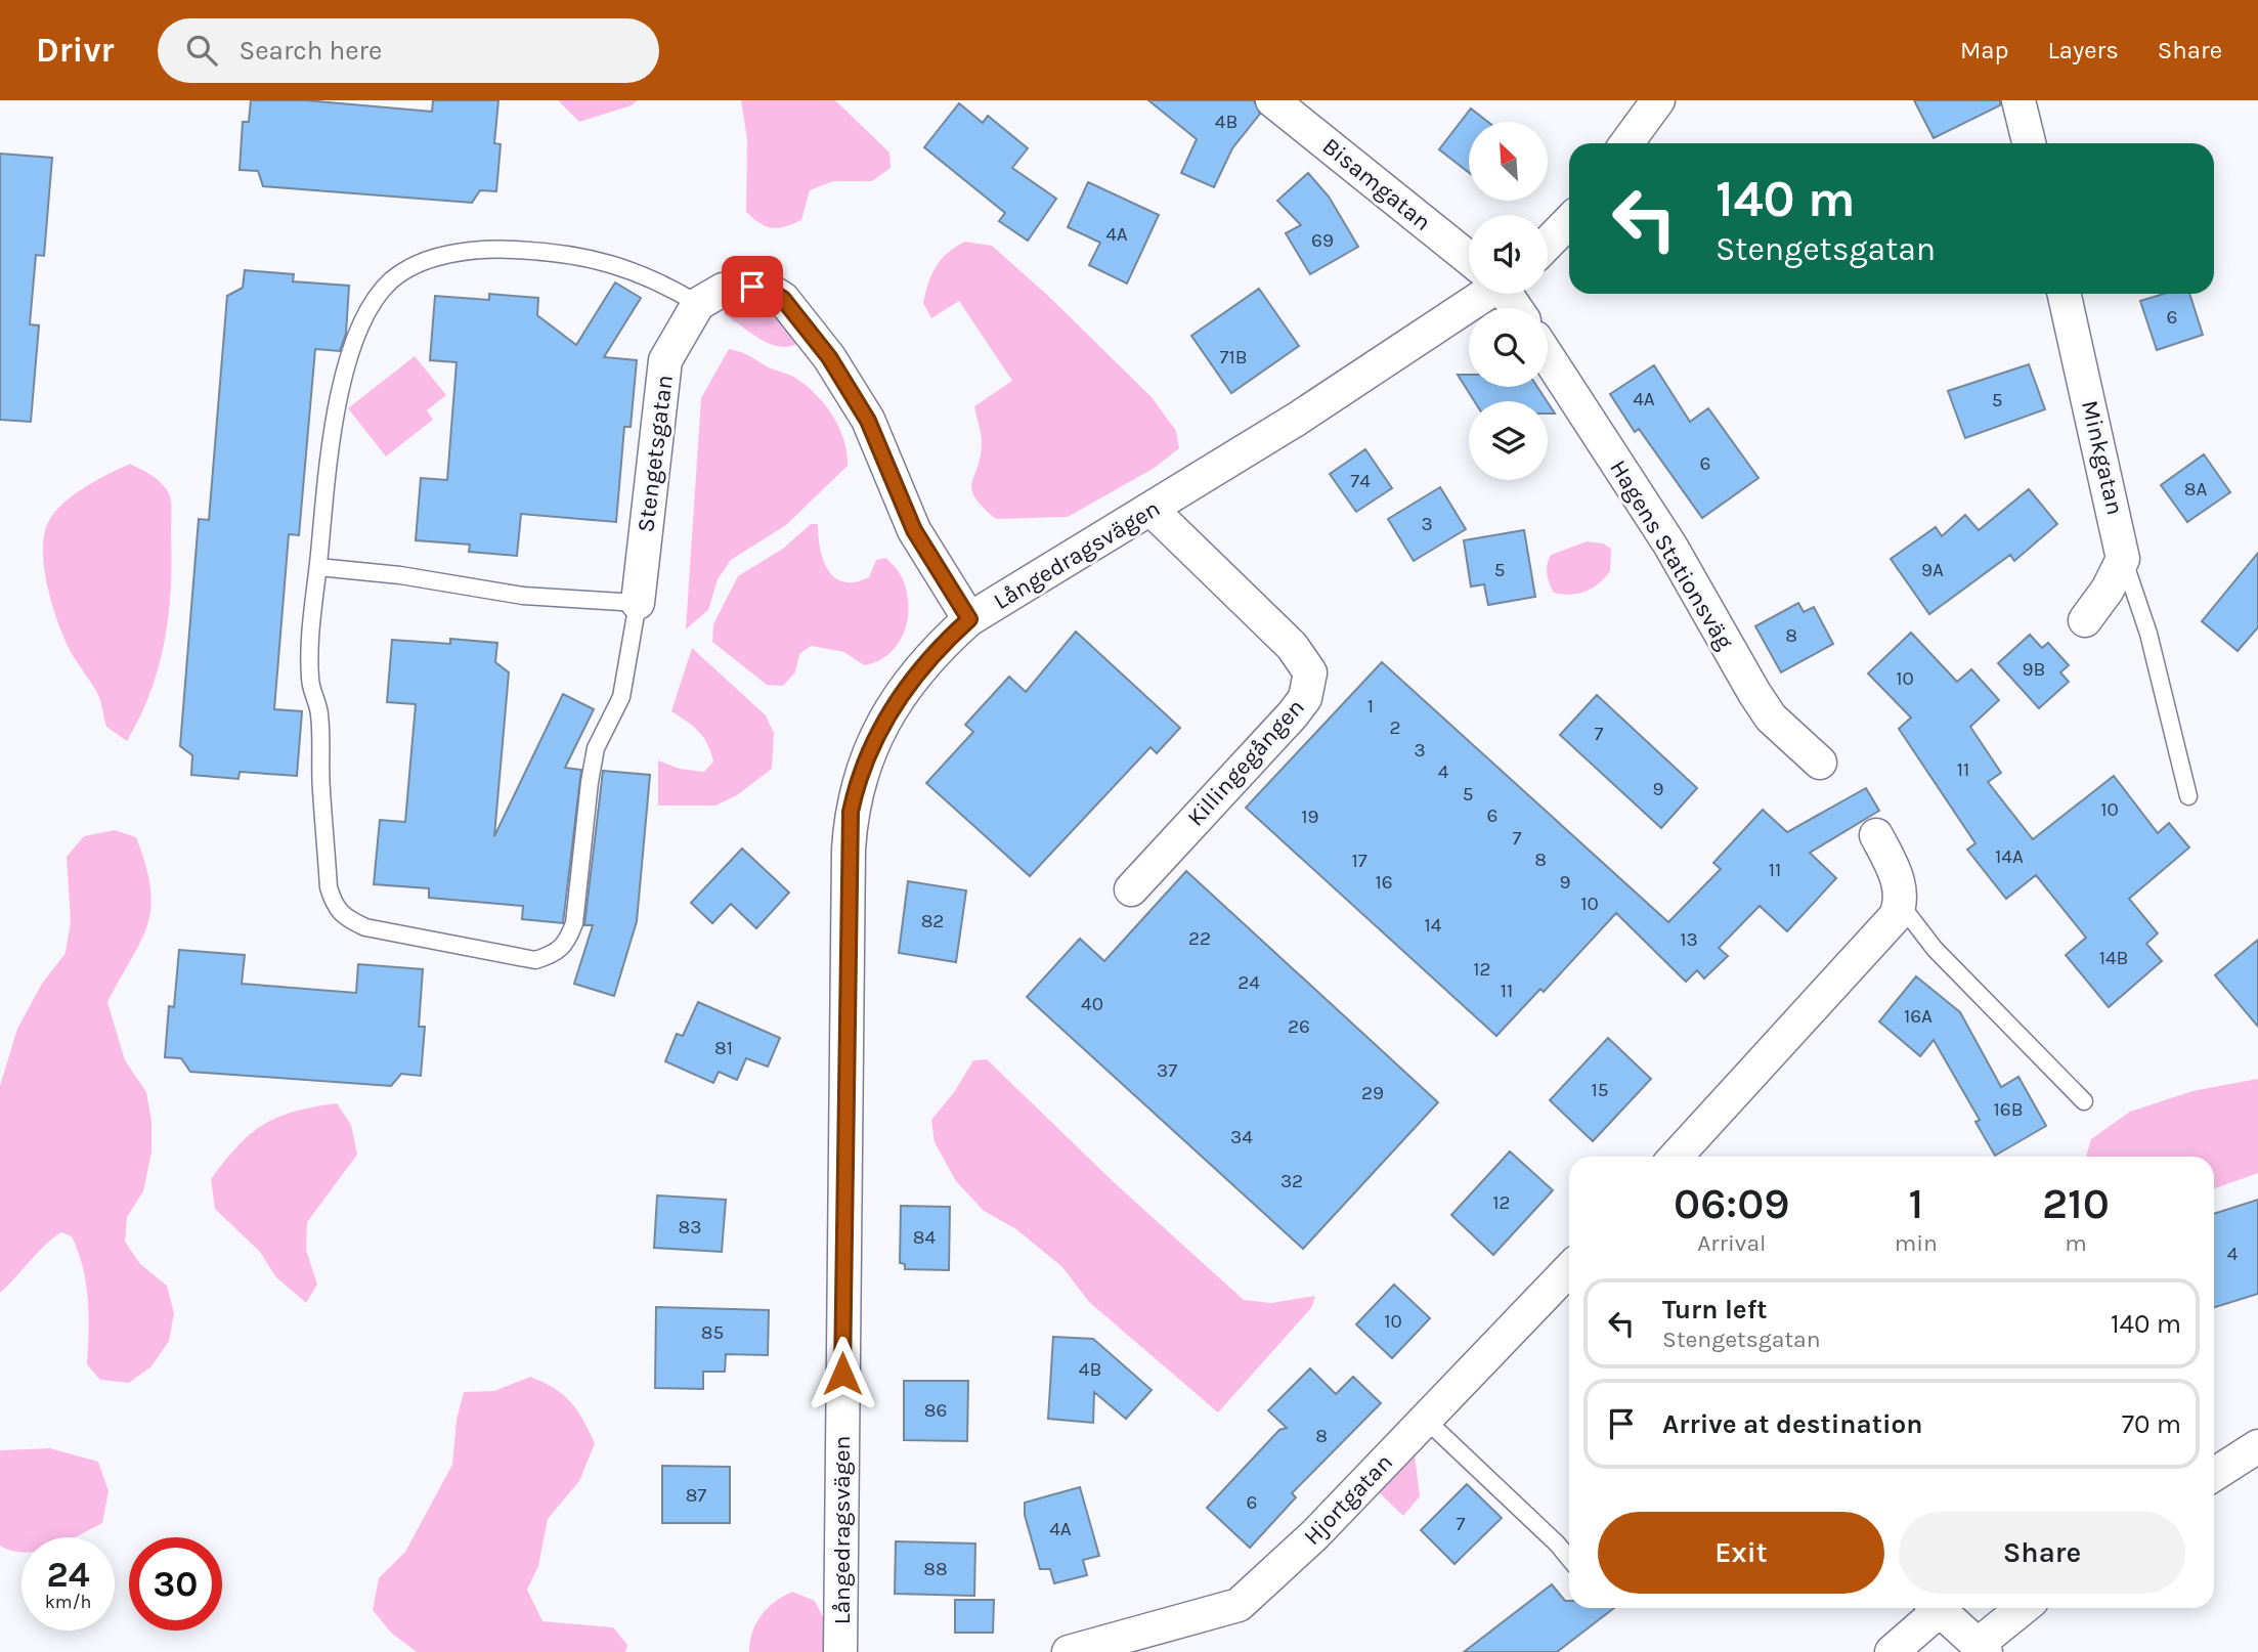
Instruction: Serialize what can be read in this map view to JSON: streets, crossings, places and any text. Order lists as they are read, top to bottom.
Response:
{
  "streets": {
    "street": [
      "Bisamgatan",
      "Stengetsgatan",
      "Minkgatan",
      "Långedragsvägen",
      "Hagens Stationsväg",
      "Killingegången",
      "Hjortgatan"
    ]
  },
  "crossings": [
    ["Långedragsvägen", "Killingegången"]
  ],
  "house_numbers": [
    "4B",
    "4A",
    "69",
    "6",
    "71B",
    "4A",
    "5",
    "6",
    "74",
    "8A",
    "3",
    "5",
    "9A",
    "8",
    "9B",
    "10",
    "1",
    "2",
    "7",
    "3",
    "11",
    "4",
    "9",
    "5",
    "10",
    "6",
    "19",
    "7",
    "14A",
    "8",
    "17",
    "11",
    "16",
    "9",
    "10",
    "82",
    "14",
    "22",
    "13",
    "14B",
    "12",
    "24",
    "11",
    "40",
    "16A",
    "26",
    "81",
    "37",
    "15",
    "29",
    "16B",
    "34",
    "32",
    "12",
    "83",
    "84",
    "4",
    "10",
    "85",
    "4B",
    "86",
    "8",
    "87",
    "6",
    "7",
    "4A",
    "88"
  ],
  "north": "top left",
  "page": {
    "header": "Drivr",
    "search": "Search here",
    "nav": ["Map", "Layers", "Share"],
    "turn": ["140 m", "Stengetsgatan"],
    "eta": [
      "06:09",
      "Arrival",
      "1",
      "min",
      "210",
      "m"
    ],
    "list": [
      {
        "name": "Turn left",
        "note": "Stengetsgatan",
        "value": "140 m"
      },
      {
        "name": "Arrive at destination",
        "value": "70 m"
      }
    ],
    "buttons": ["Exit", "Share"],
    "speed": "24 km/h",
    "limit": "30"
  }
}
